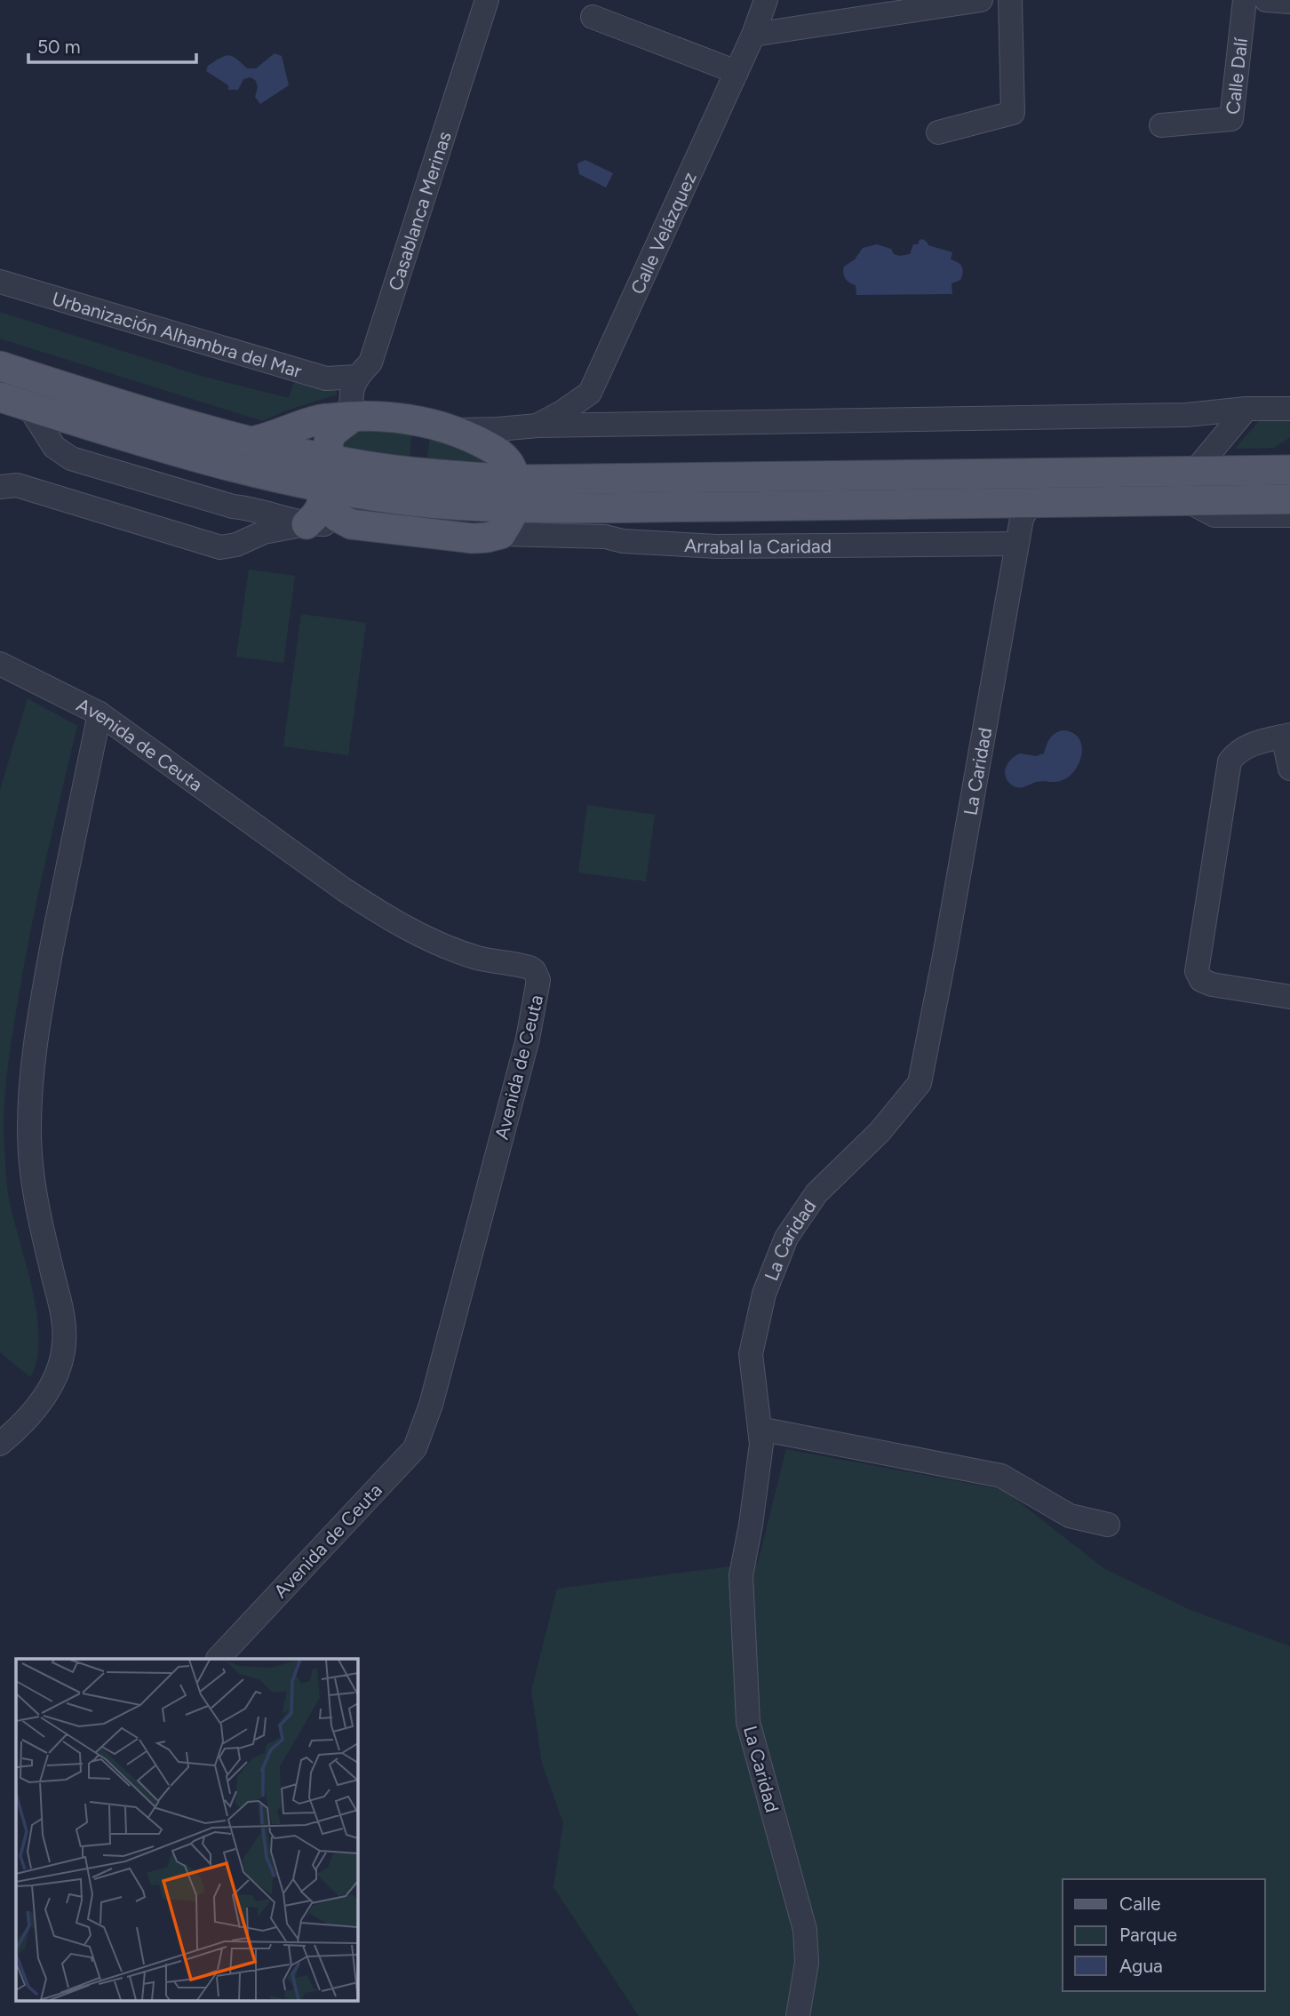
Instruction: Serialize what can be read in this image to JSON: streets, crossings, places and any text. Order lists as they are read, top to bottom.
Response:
{
  "streets": {
    "street": [
      "Calle Dalí",
      "Casablanca Merinas",
      "Calle Velázquez",
      "Urbanización Alhambra del Mar",
      "Arrabal la Caridad",
      "Avenida de Ceuta",
      "La Caridad"
    ]
  },
  "crossings": [
    ["Casablanca Merinas", "Urbanización Alhambra del Mar"],
    ["Arrabal la Caridad", "La Caridad"]
  ],
  "legend": ["Calle", "Parque", "Agua"],
  "scale_bar": "50 m"
}
